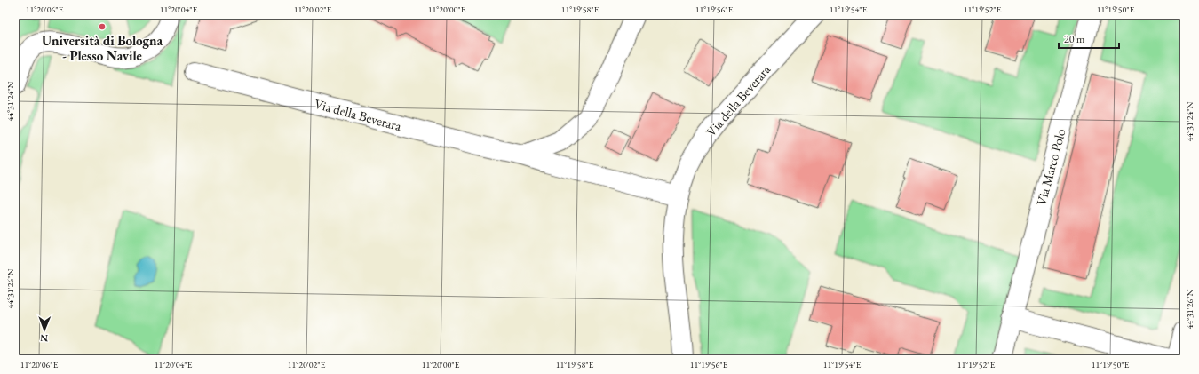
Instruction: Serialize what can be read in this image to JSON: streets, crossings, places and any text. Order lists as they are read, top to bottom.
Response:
{
  "streets": {
    "street": ["Via della Beverara", "Via Marco Polo"]
  },
  "places": ["Università di Bologna - Plesso Navile"],
  "scale_bar": "20 m",
  "north": "bottom",
  "coordinates": [
    "11°20'06\"E",
    "11°20'04\"E",
    "11°20'02\"E",
    "11°20'00\"E",
    "11°19'58\"E",
    "11°19'56\"E",
    "11°19'54\"E",
    "11°19'52\"E",
    "11°19'50\"E",
    "44°31'24\"N",
    "44°31'26\"N"
  ]
}
